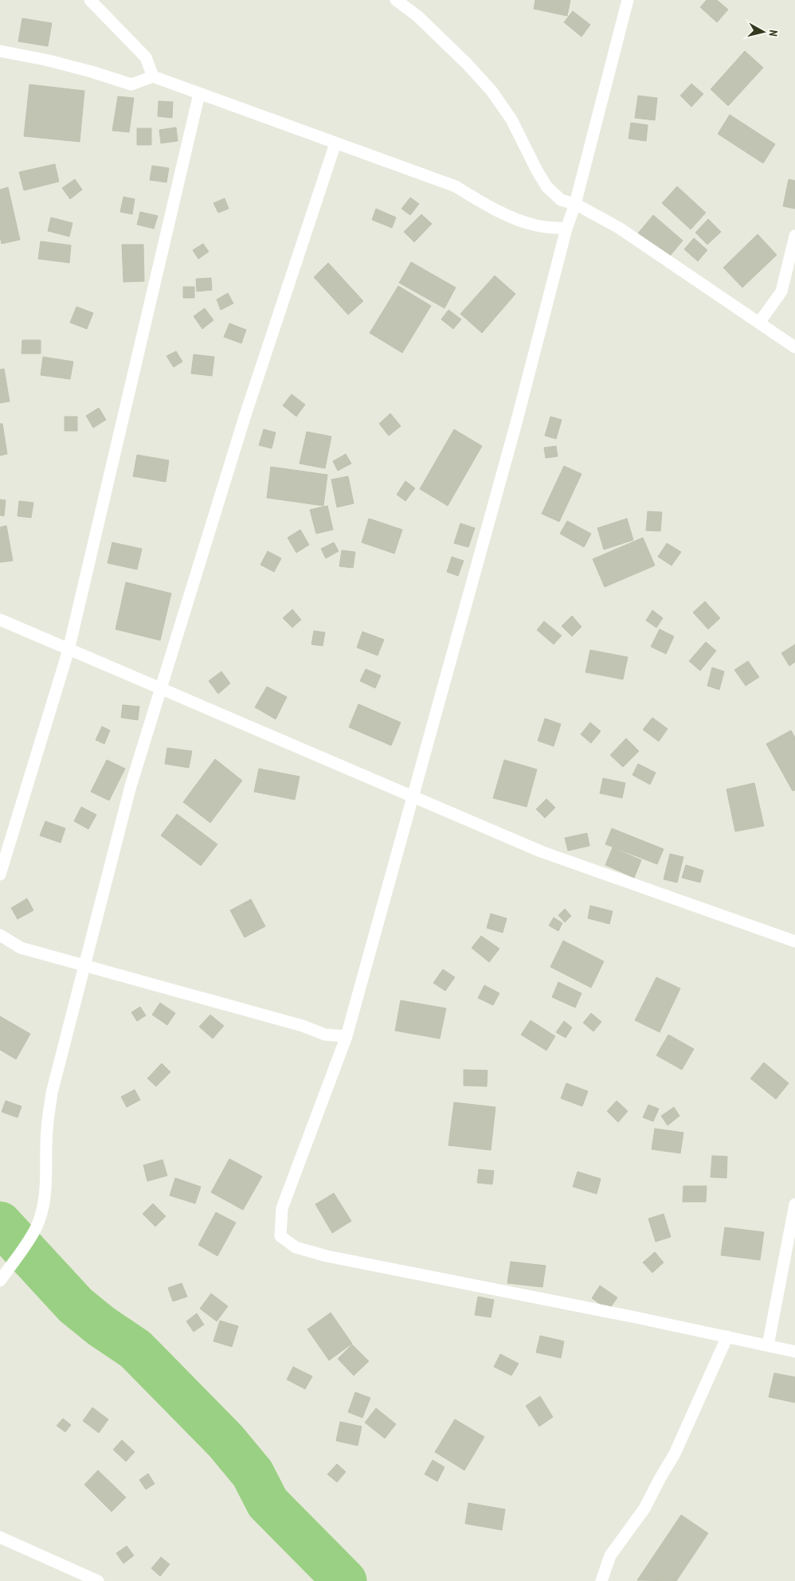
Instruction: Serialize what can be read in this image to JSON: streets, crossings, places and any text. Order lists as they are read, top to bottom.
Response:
{
  "north": "right"
}
